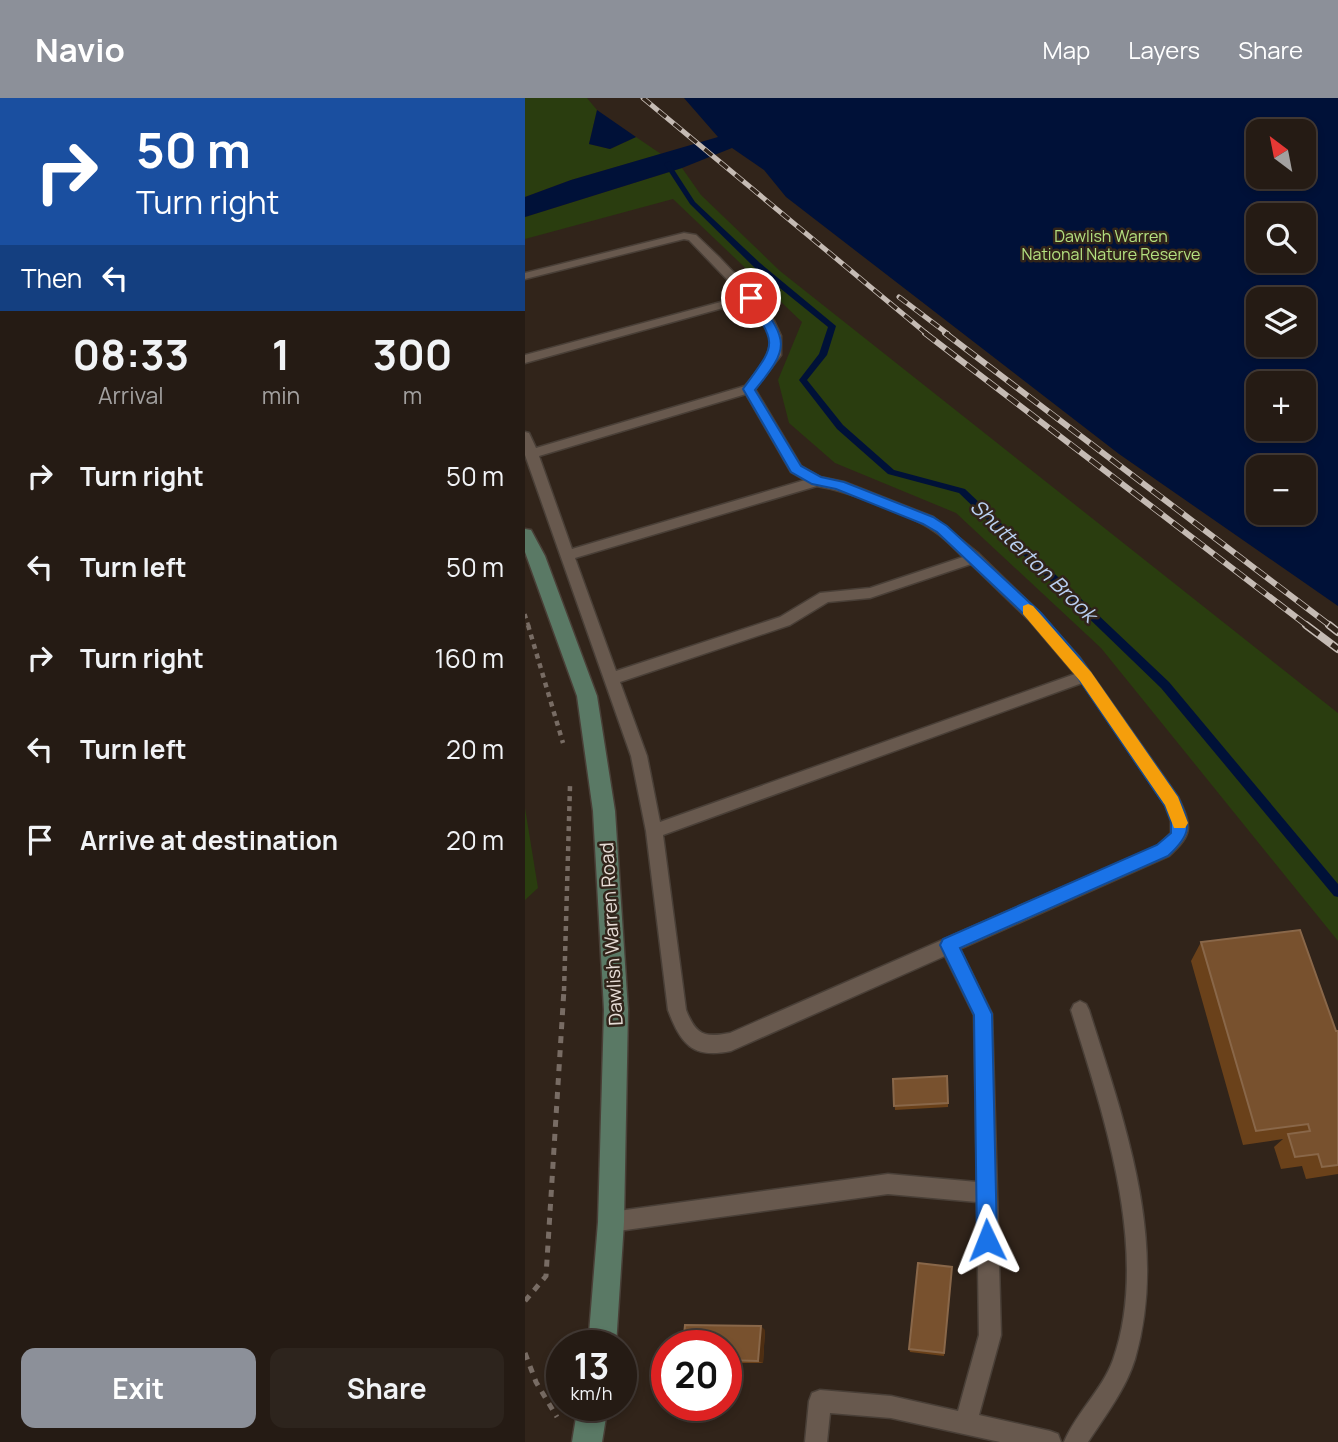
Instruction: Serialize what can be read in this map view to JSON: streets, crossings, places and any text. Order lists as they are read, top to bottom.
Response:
{
  "streets": {
    "street": ["Dawlish Warren Road"]
  },
  "water": ["Shutterton Brook"],
  "parks": ["Dawlish Warren National Nature Reserve"],
  "north": "top left",
  "page": {
    "header": "Navio",
    "nav": ["Map", "Layers", "Share"],
    "turn": ["50 m", "Turn right"],
    "map_buttons": ["+", "−"],
    "then": "Then",
    "eta": [
      "08:33",
      "Arrival",
      "1",
      "min",
      "300",
      "m"
    ],
    "list": [
      {
        "name": "Turn right",
        "value": "50 m"
      },
      {
        "name": "Turn left",
        "value": "50 m"
      },
      {
        "name": "Turn right",
        "value": "160 m"
      },
      {
        "name": "Turn left",
        "value": "20 m"
      },
      {
        "name": "Arrive at destination",
        "value": "20 m"
      }
    ],
    "speed": "13 km/h",
    "limit": "20",
    "buttons": ["Exit", "Share"]
  }
}
